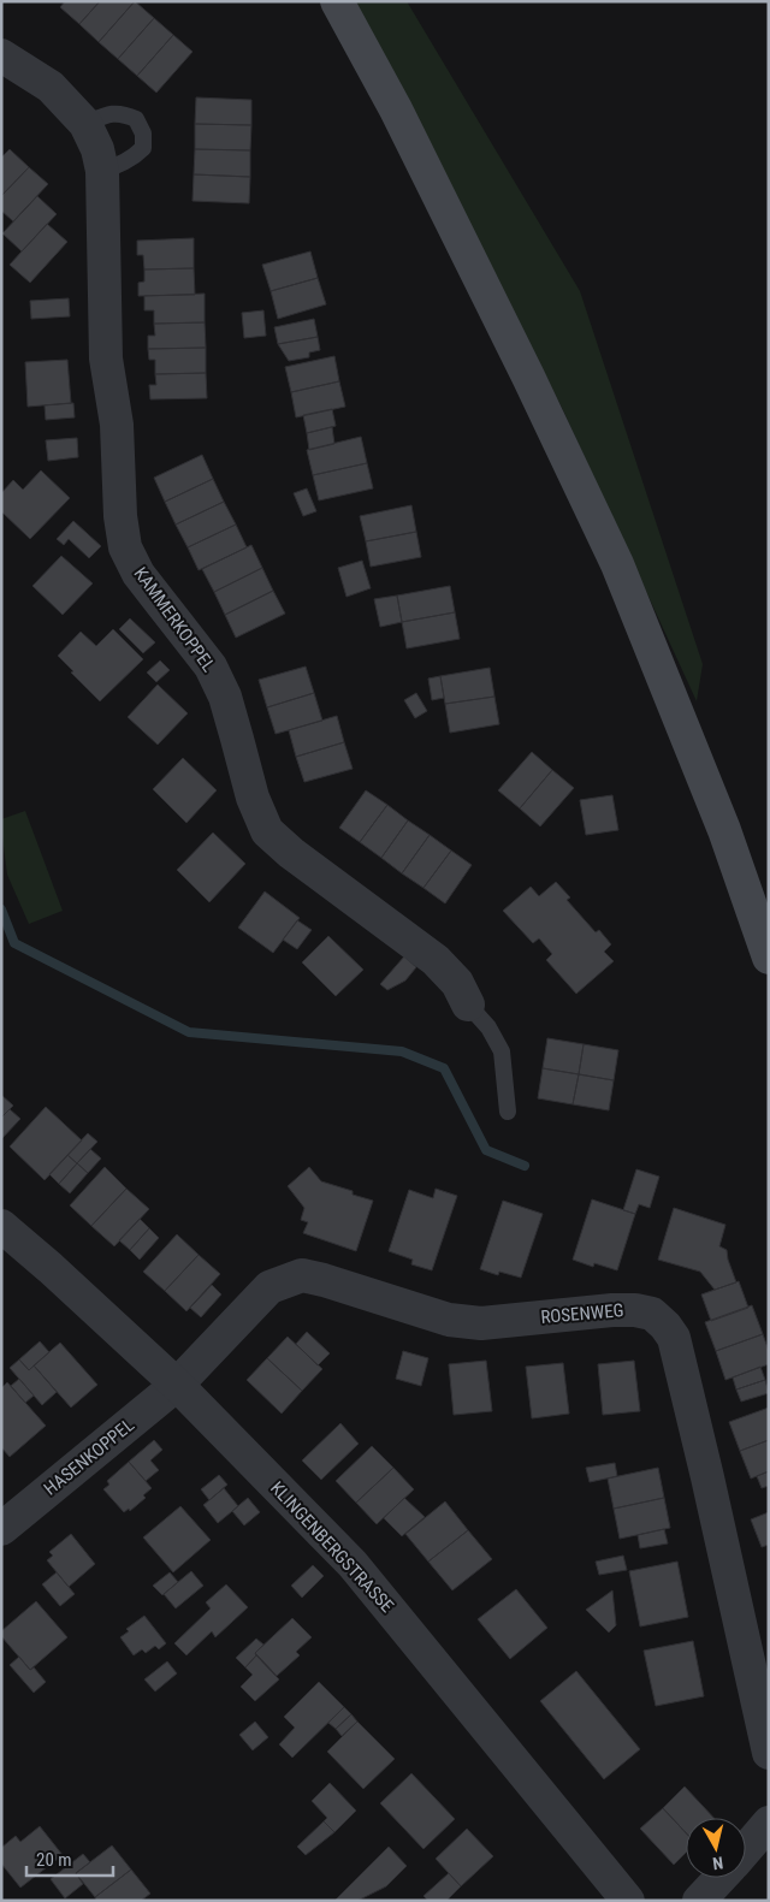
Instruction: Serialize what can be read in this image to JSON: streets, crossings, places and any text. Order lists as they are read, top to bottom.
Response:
{
  "streets": {
    "street": [
      "KAMMERKOPPEL",
      "ROSENWEG",
      "HASENKOPPEL",
      "KLINGENBERGSTRASSE"
    ]
  },
  "crossings": [
    ["ROSENWEG", "HASENKOPPEL"],
    ["ROSENWEG", "KLINGENBERGSTRASSE"],
    ["HASENKOPPEL", "KLINGENBERGSTRASSE"]
  ],
  "scale_bar": "20 m",
  "north": "bottom"
}
